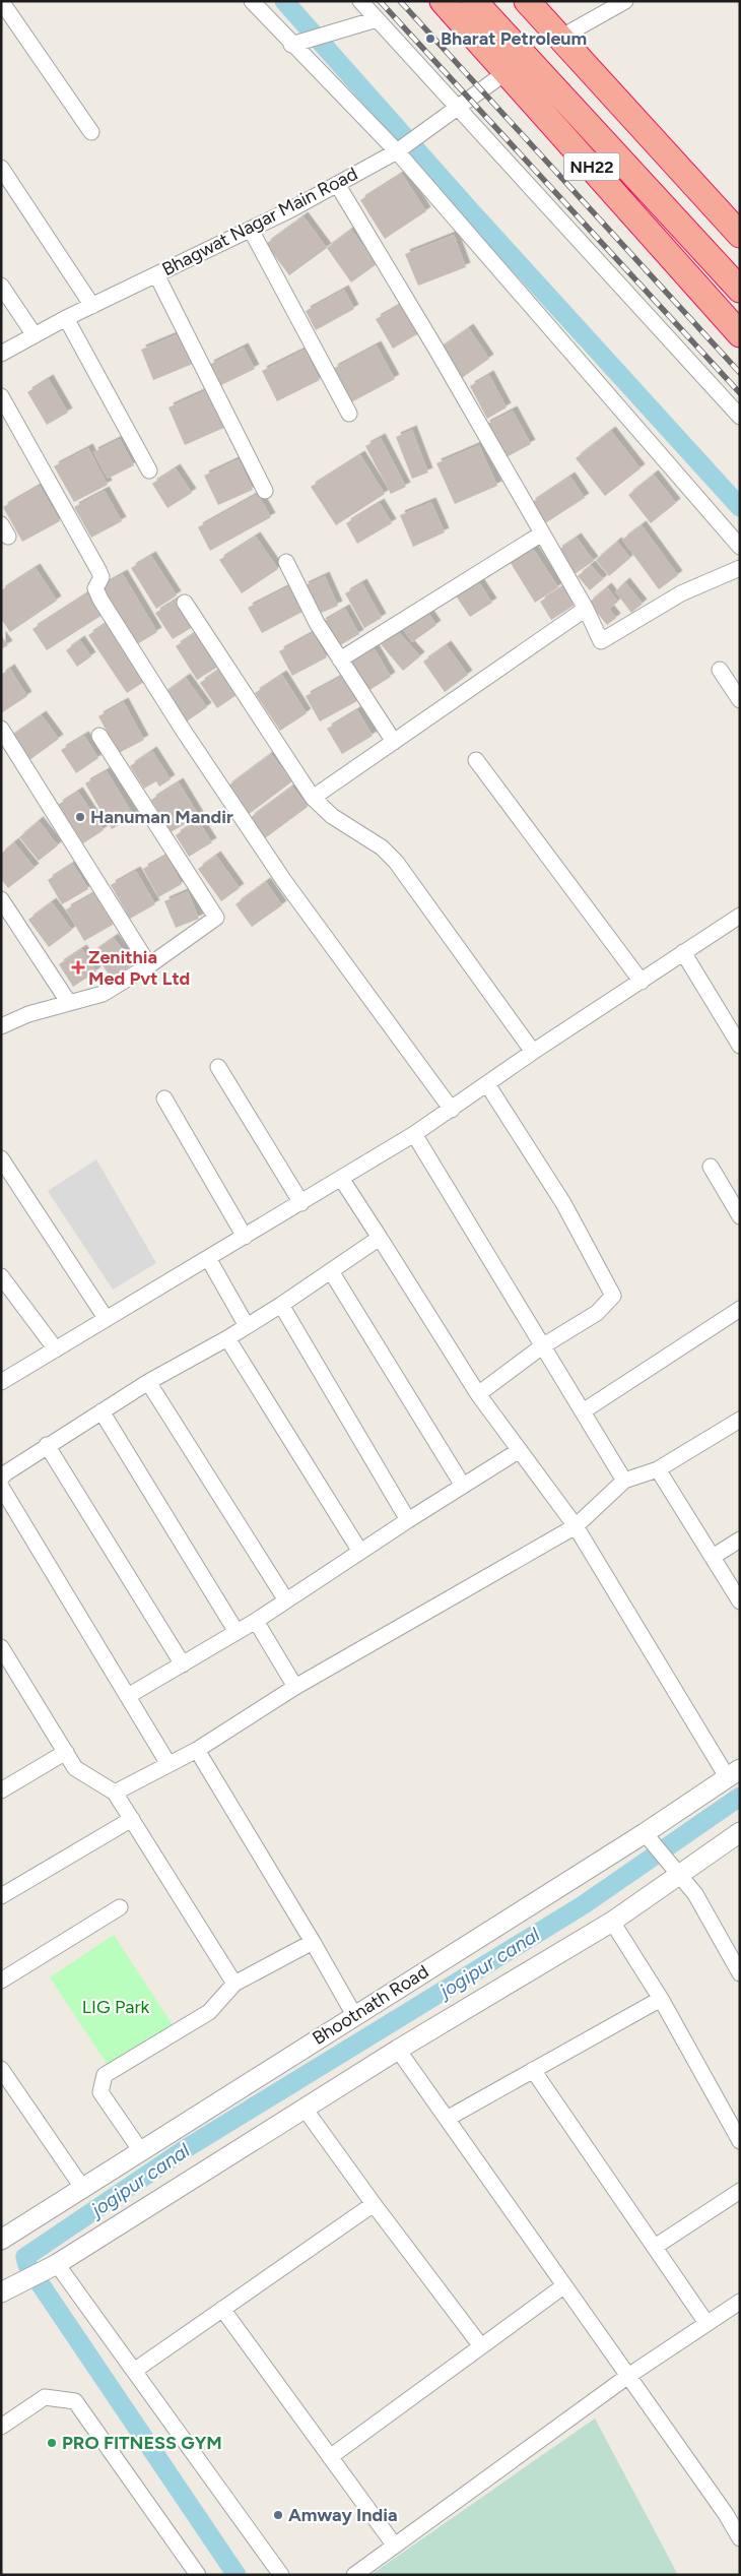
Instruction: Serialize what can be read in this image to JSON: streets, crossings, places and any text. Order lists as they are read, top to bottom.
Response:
{
  "streets": {
    "highway": ["NH22"],
    "street": ["Bhagwat Nagar Main Road", "Bhootnath Road"]
  },
  "crossings": [
    ["NH22", "Bhagwat Nagar Main Road"]
  ],
  "water": ["jogipur canal"],
  "parks": ["LIG Park"],
  "places": {
    "other": [
      "Bharat Petroleum",
      "Hanuman Mandir",
      "PRO FITNESS GYM",
      "Amway India"
    ],
    "health": ["Zenithia Med Pvt Ltd"]
  }
}
